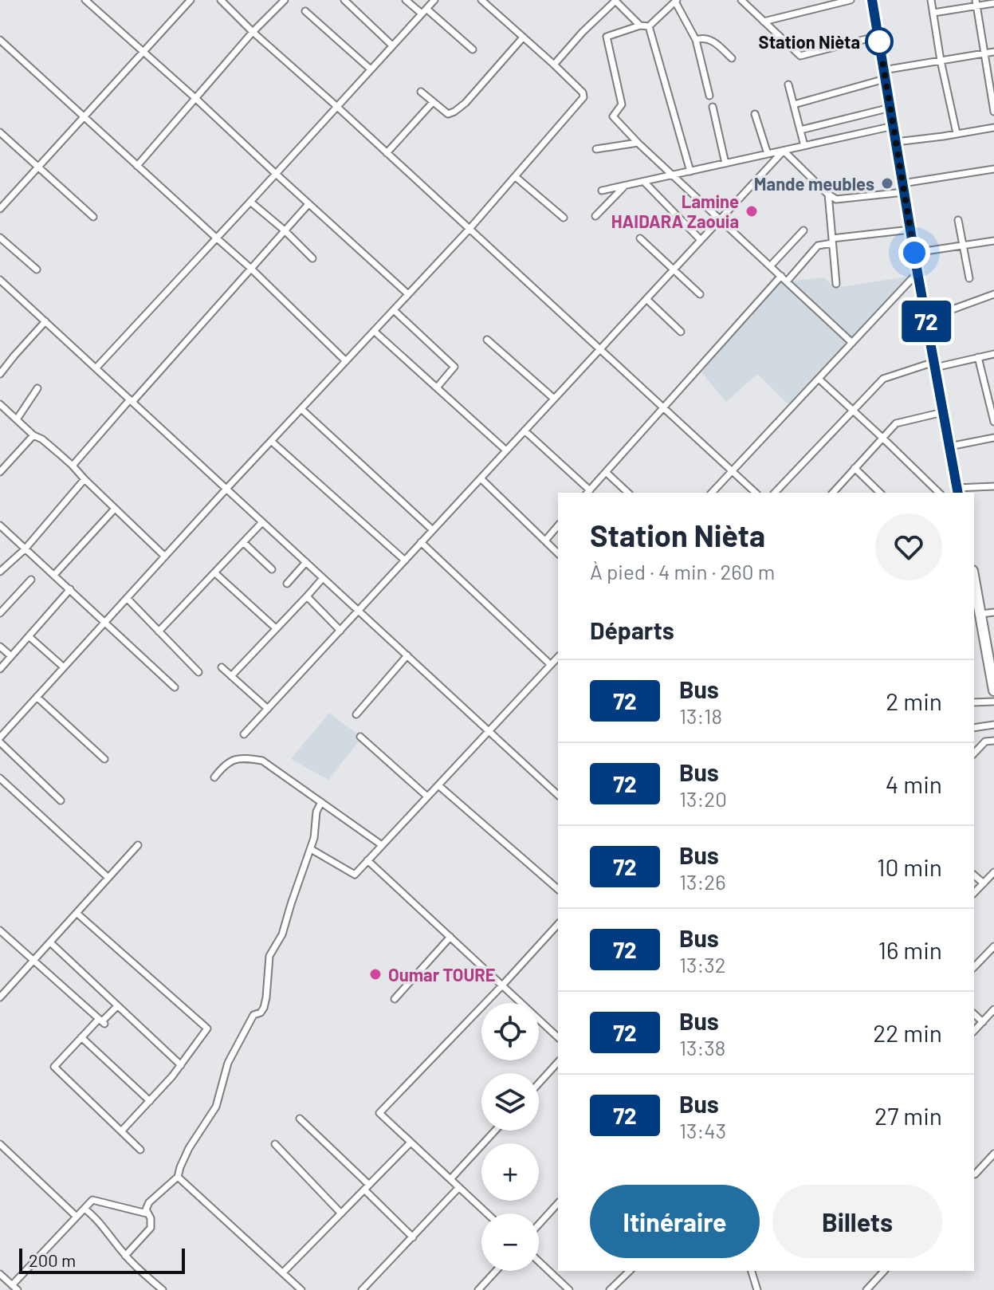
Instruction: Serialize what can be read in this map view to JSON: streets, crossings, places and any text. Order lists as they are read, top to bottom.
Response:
{
  "places": [
    "Station Nièta",
    "Mande meubles",
    "Lamine HAIDARA Zaouia",
    "Oumar TOURE"
  ],
  "lines": ["bus line 72"],
  "scale_bar": "200 m",
  "page": {
    "on_map": "72",
    "heading": [
      ["Station Nièta", "À pied · 4 min · 260 m"],
      "Départs"
    ],
    "list": [
      {
        "mark": "72",
        "name": "Bus",
        "note": "13:18",
        "value": "2 min"
      },
      {
        "mark": "72",
        "name": "Bus",
        "note": "13:20",
        "value": "4 min"
      },
      {
        "mark": "72",
        "name": "Bus",
        "note": "13:26",
        "value": "10 min"
      },
      {
        "mark": "72",
        "name": "Bus",
        "note": "13:32",
        "value": "16 min"
      },
      {
        "mark": "72",
        "name": "Bus",
        "note": "13:38",
        "value": "22 min"
      },
      {
        "mark": "72",
        "name": "Bus",
        "note": "13:43",
        "value": "27 min"
      }
    ],
    "map_buttons": ["+", "−"],
    "buttons": ["Itinéraire", "Billets"],
    "scale": "200 m"
  }
}
